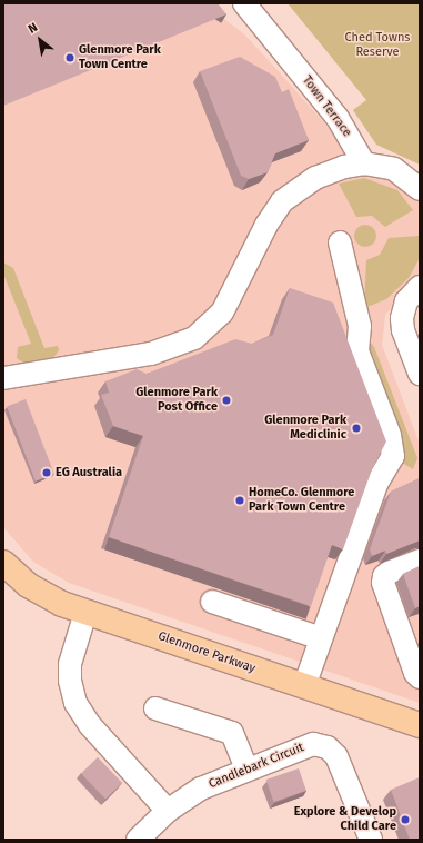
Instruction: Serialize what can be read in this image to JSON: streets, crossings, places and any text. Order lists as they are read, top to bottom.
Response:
{
  "streets": {
    "main road": ["Glenmore Parkway"],
    "street": ["Town Terrace", "Candlebark Circuit"]
  },
  "parks": ["Ched Towns Reserve"],
  "places": [
    "Glenmore Park Town Centre",
    "Glenmore Park Post Office",
    "Glenmore Park Mediclinic",
    "EG Australia",
    "HomeCo. Glenmore Park Town Centre",
    "Explore & Develop Child Care"
  ],
  "north": "top left"
}
